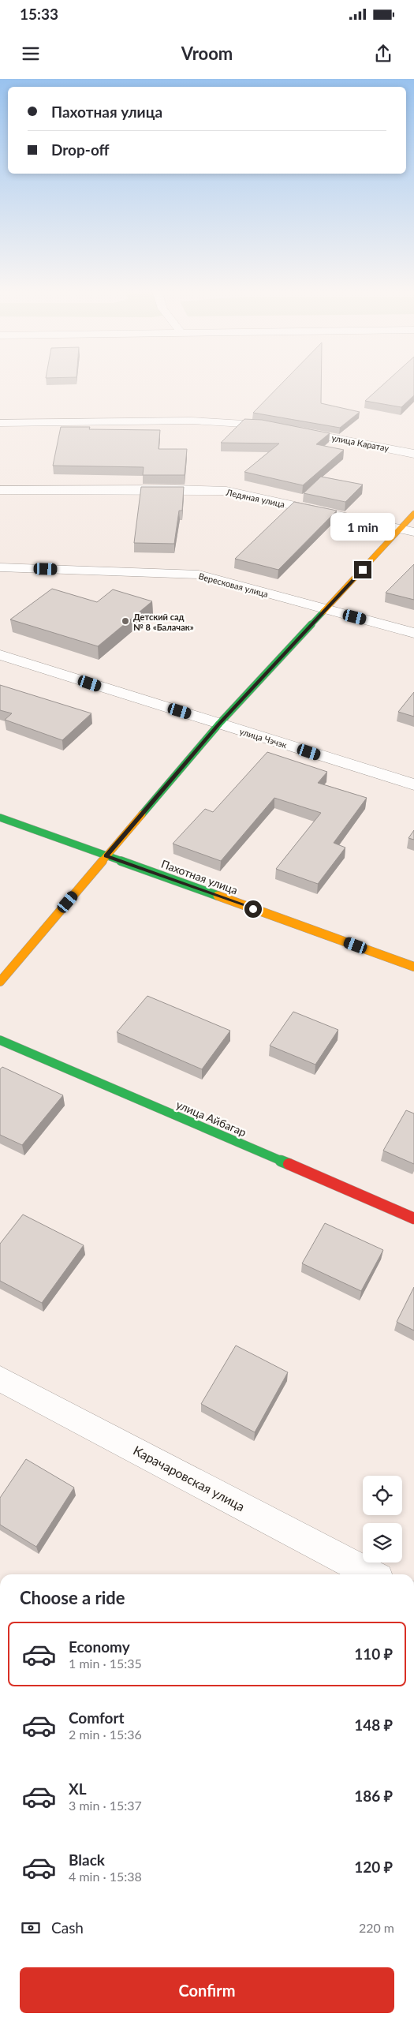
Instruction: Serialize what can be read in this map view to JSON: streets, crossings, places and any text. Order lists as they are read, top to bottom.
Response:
{
  "streets": {
    "street": [
      "улица Каратау",
      "Ледяная улица",
      "Вересковая улица",
      "улица Чэчэк",
      "Пахотная улица",
      "улица Айбагар",
      "Карачаровская улица"
    ]
  },
  "places": ["Детский сад № 8 «Балачак»"],
  "page": {
    "status": "15:33",
    "header": "Vroom",
    "banner": ["Пахотная улица", "Drop-off"],
    "bubble": "1 min",
    "heading": "Choose a ride",
    "list": [
      {
        "name": "Economy",
        "note": "1 min · 15:35",
        "value": "110 ₽"
      },
      {
        "name": "Comfort",
        "note": "2 min · 15:36",
        "value": "148 ₽"
      },
      {
        "name": "XL",
        "note": "3 min · 15:37",
        "value": "186 ₽"
      },
      {
        "name": "Black",
        "note": "4 min · 15:38",
        "value": "120 ₽"
      }
    ],
    "pay": ["Cash", "220 m"],
    "buttons": "Confirm"
  }
}
